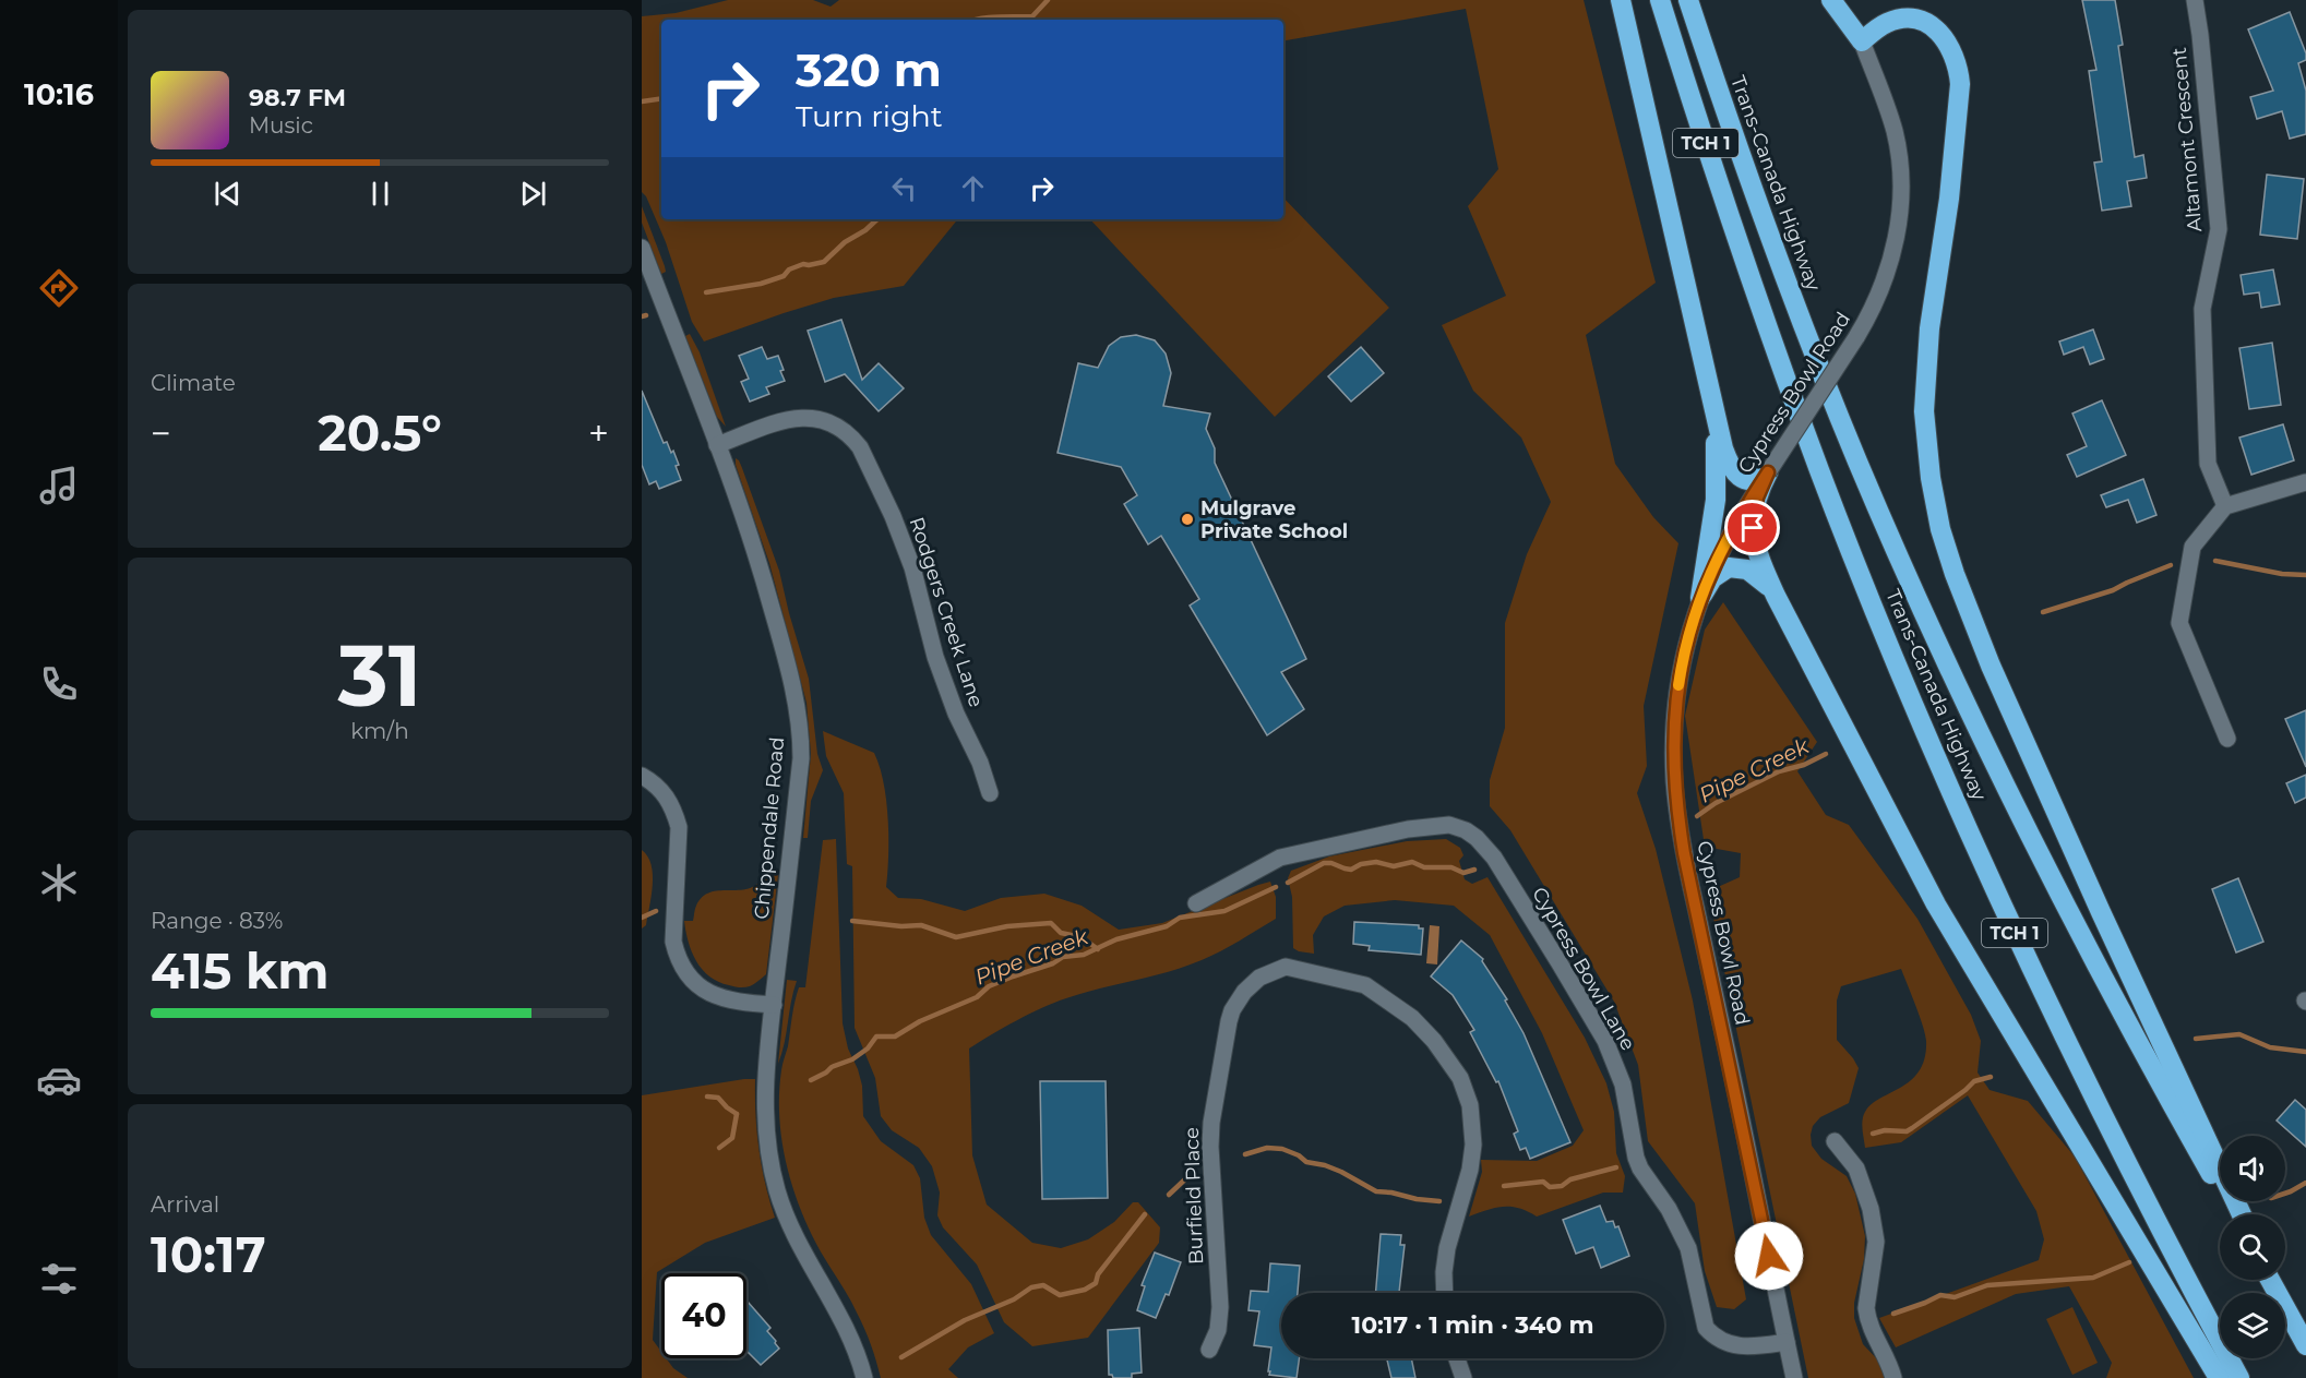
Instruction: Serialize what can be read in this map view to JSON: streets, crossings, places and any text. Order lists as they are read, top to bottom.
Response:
{
  "streets": {
    "highway": ["TCH 1", "Trans-Canada Highway"],
    "street": [
      "Altamont Crescent",
      "Cypress Bowl Road",
      "Rodgers Creek Lane",
      "Chippendale Road",
      "Cypress Bowl Lane",
      "Burfield Place"
    ]
  },
  "crossings": [
    ["Cypress Bowl Road", "Cypress Bowl Lane"],
    ["Rodgers Creek Lane", "Chippendale Road"]
  ],
  "water": ["Pipe Creek"],
  "places": ["Mulgrave Private School"],
  "page": {
    "tabs": "10:16",
    "turn": ["320 m", "Turn right"],
    "song": ["98.7 FM", "Music"],
    "tile": [
      "Climate",
      ["31", "km/h"],
      ["Range · 83%", "415 km"],
      ["Arrival", "10:17"]
    ],
    "heat": ["−", "20.5°", "+"],
    "limit": "40",
    "trip": "10:17 · 1 min · 340 m"
  }
}
